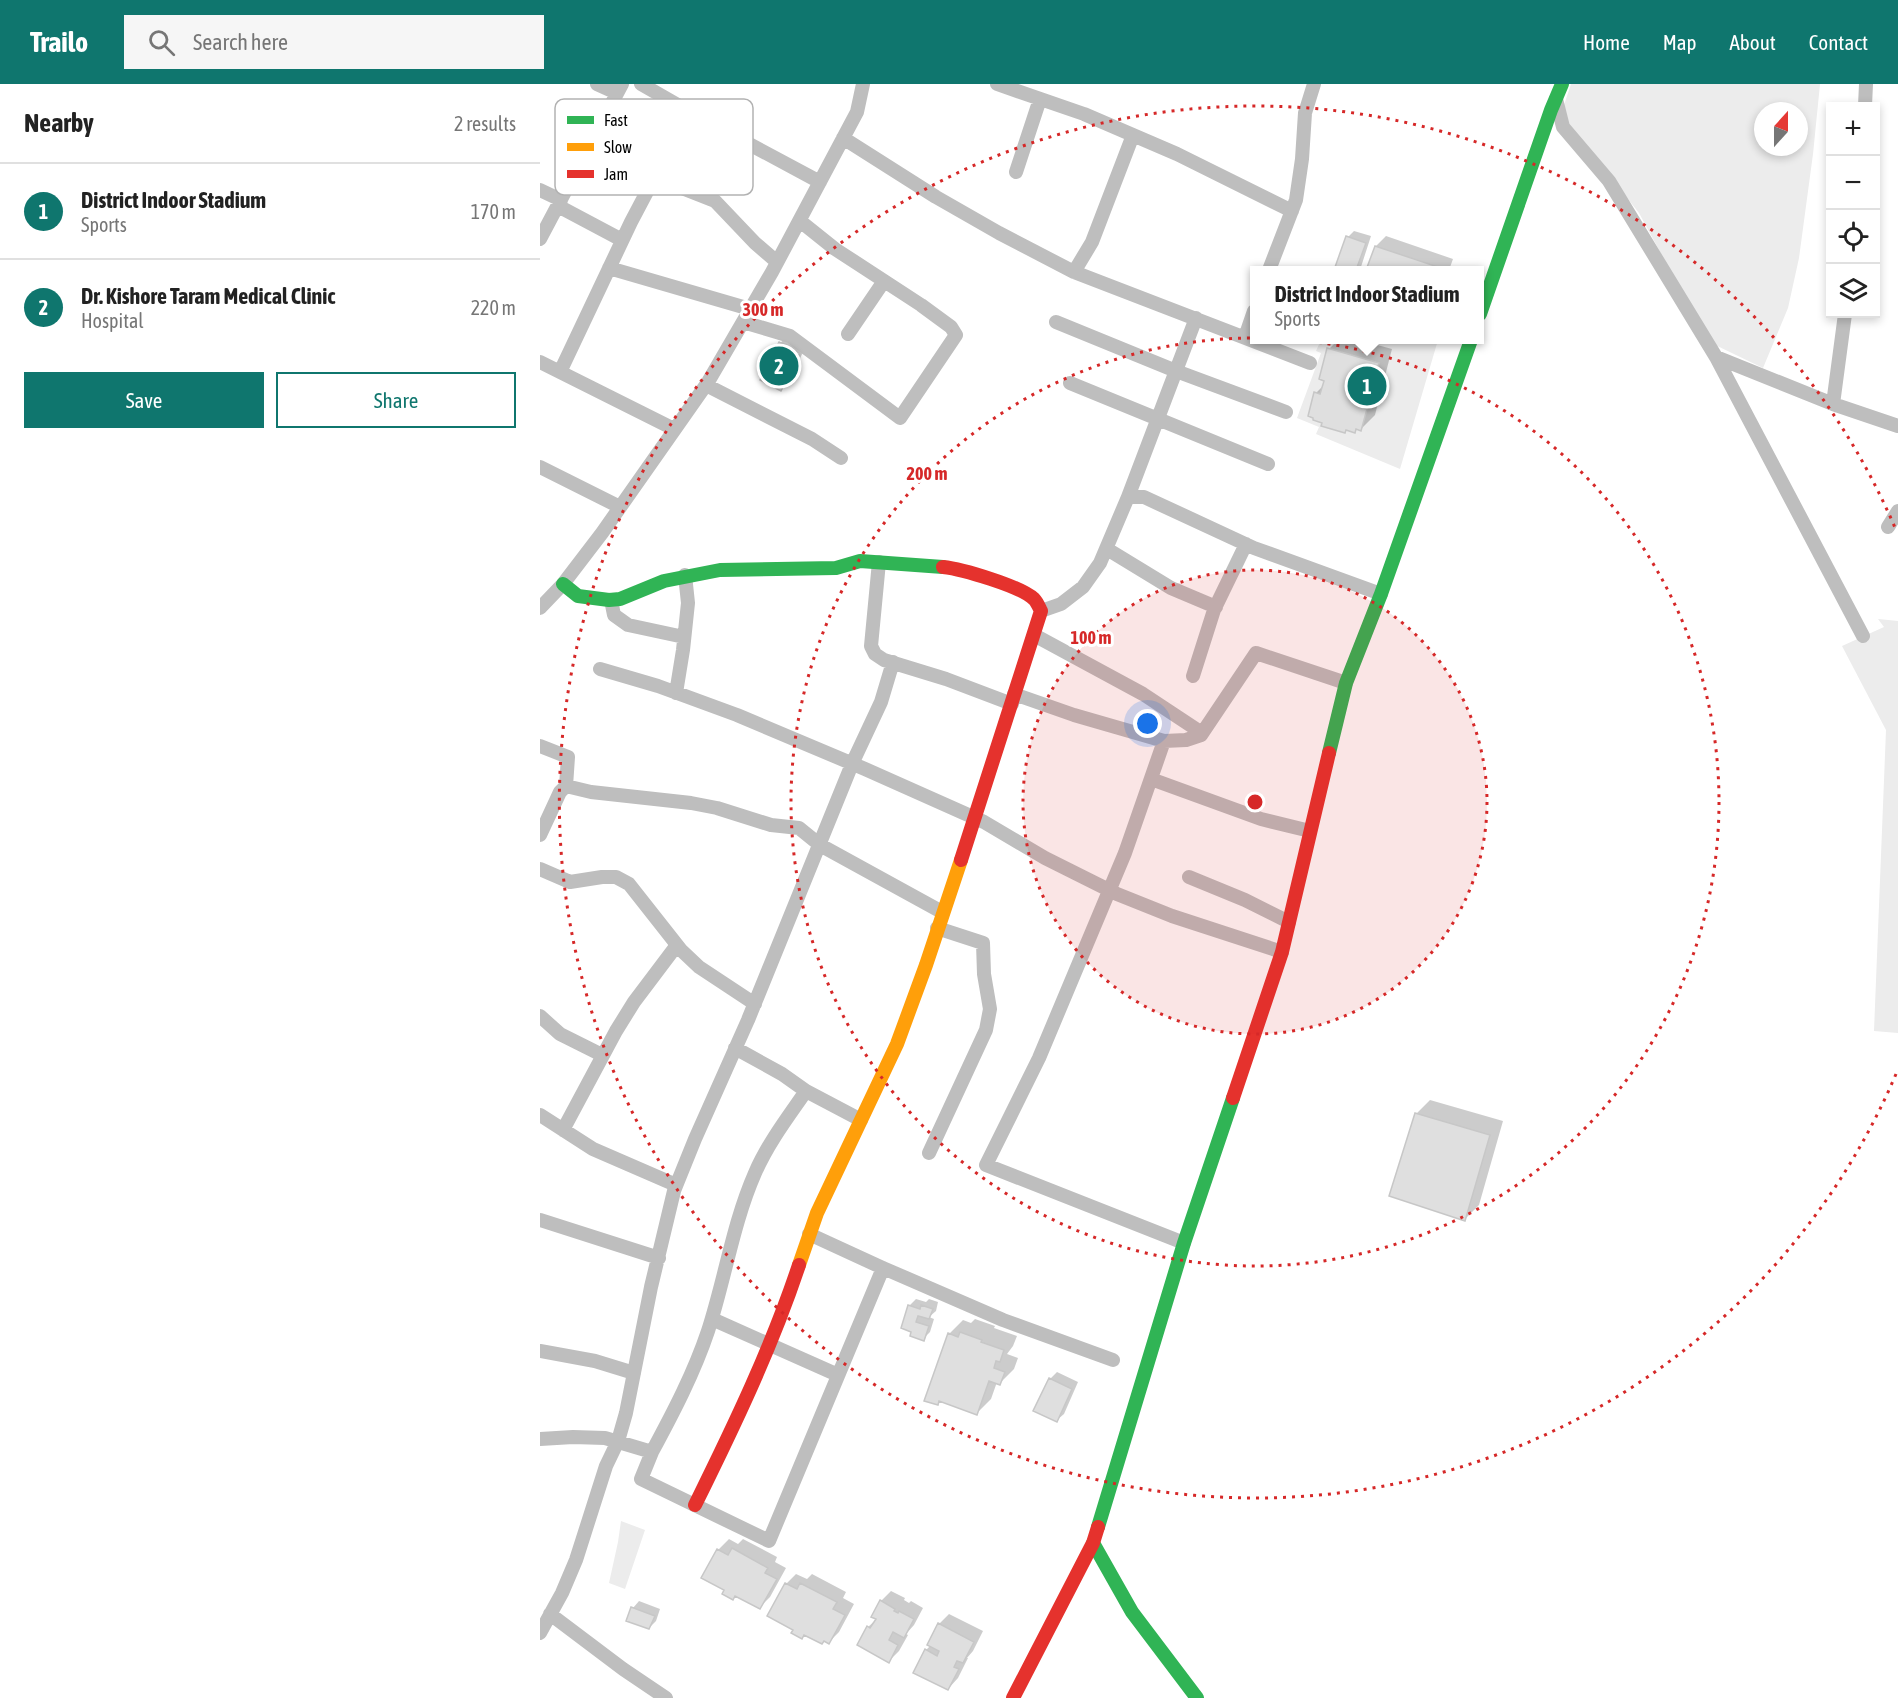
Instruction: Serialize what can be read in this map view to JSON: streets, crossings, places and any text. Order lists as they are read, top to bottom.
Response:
{
  "legend": ["Fast", "Slow", "Jam"],
  "north": "top",
  "page": {
    "header": "Trailo",
    "search": "Search here",
    "nav": [
      "Home",
      "Map",
      "About",
      "Contact"
    ],
    "heading": ["Nearby", "2 results"],
    "map_buttons": ["+", "−"],
    "list": [
      {
        "mark": "1",
        "name": "District Indoor Stadium",
        "note": "Sports",
        "value": "170 m"
      },
      {
        "mark": "2",
        "name": "Dr. Kishore Taram Medical Clinic",
        "note": "Hospital",
        "value": "220 m"
      }
    ],
    "popup": ["District Indoor Stadium", "Sports"],
    "pins": ["2", "1"],
    "buttons": ["Save", "Share"]
  },
  "rings": ["300 m", "200 m", "100 m"]
}
